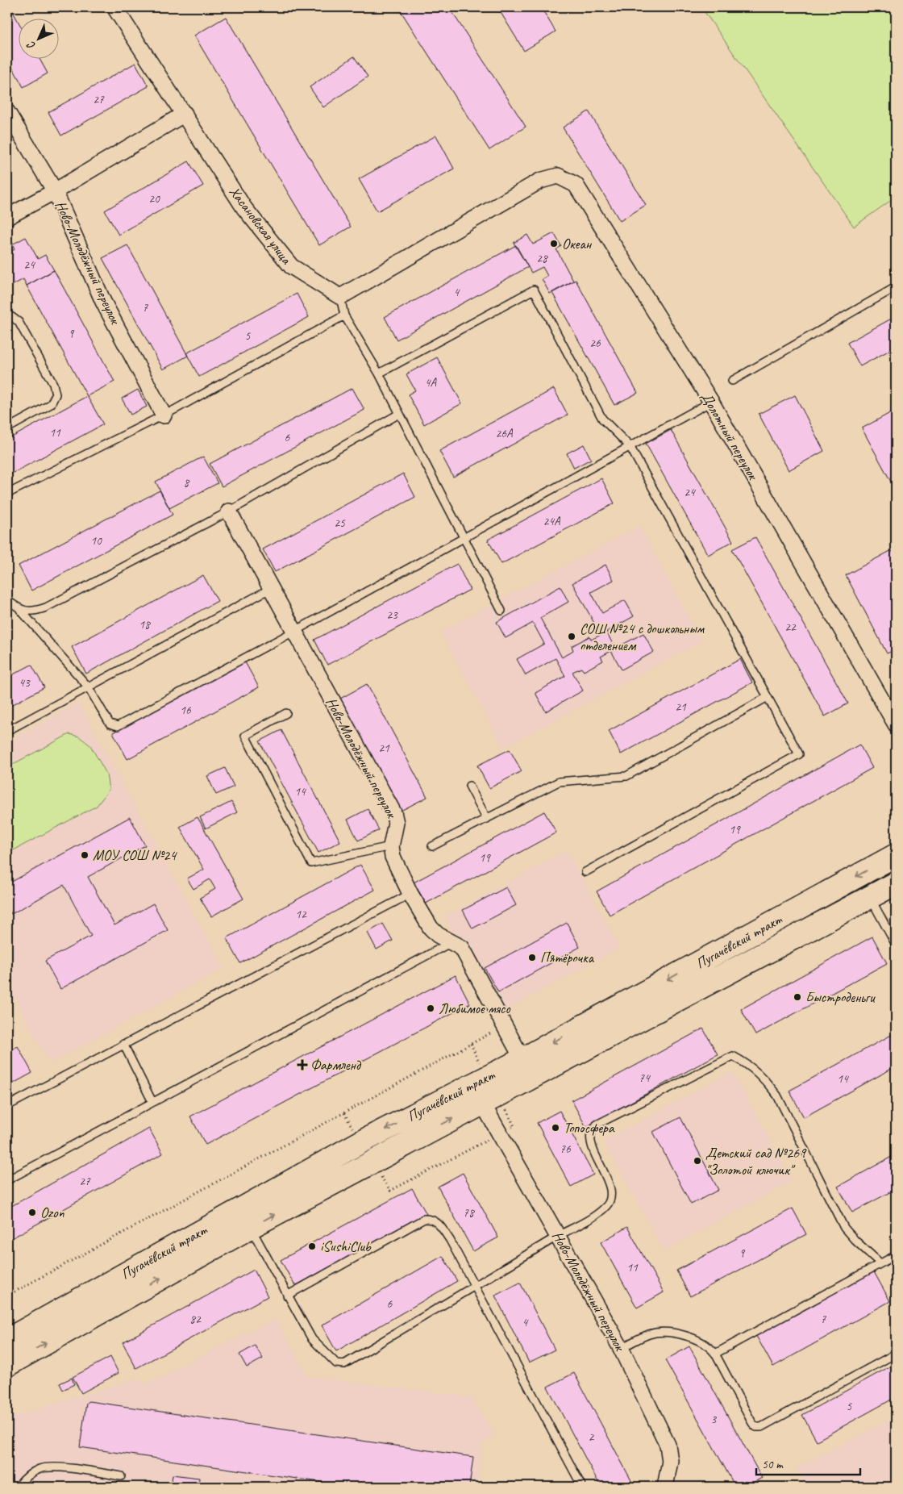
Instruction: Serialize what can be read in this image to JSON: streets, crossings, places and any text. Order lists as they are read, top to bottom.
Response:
{
  "streets": {
    "main road": ["Пугачёвский тракт"],
    "street": ["Хасановская улица", "Ново-Молодёжный переулок", "Долотный переулок"]
  },
  "crossings": [
    ["Хасановская улица", "Долотный переулок"],
    ["Ново-Молодёжный переулок", "Пугачёвский тракт"]
  ],
  "places": {
    "other": [
      "Океан",
      "СОШ №24 с дошкольным отделением",
      "МОУ СОШ №24",
      "Пятёрочка",
      "Быстроденьги",
      "Любимое мясо",
      "Топосфера",
      "Детский сад №269 \"Золотой ключик\"",
      "Ozon",
      "iSushiClub"
    ],
    "health": ["Фармленд"]
  },
  "house_numbers": [
    "27",
    "20",
    "28",
    "24",
    "4",
    "7",
    "9",
    "5",
    "26",
    "4А",
    "11",
    "26А",
    "6",
    "8",
    "24",
    "24А",
    "25",
    "10",
    "23",
    "18",
    "22",
    "43",
    "21",
    "16",
    "21",
    "14",
    "19",
    "19",
    "12",
    "74",
    "14",
    "76",
    "27",
    "78",
    "9",
    "11",
    "6",
    "82",
    "7",
    "4",
    "5",
    "3",
    "2"
  ],
  "scale_bar": "50 m",
  "north": "bottom left"
}
